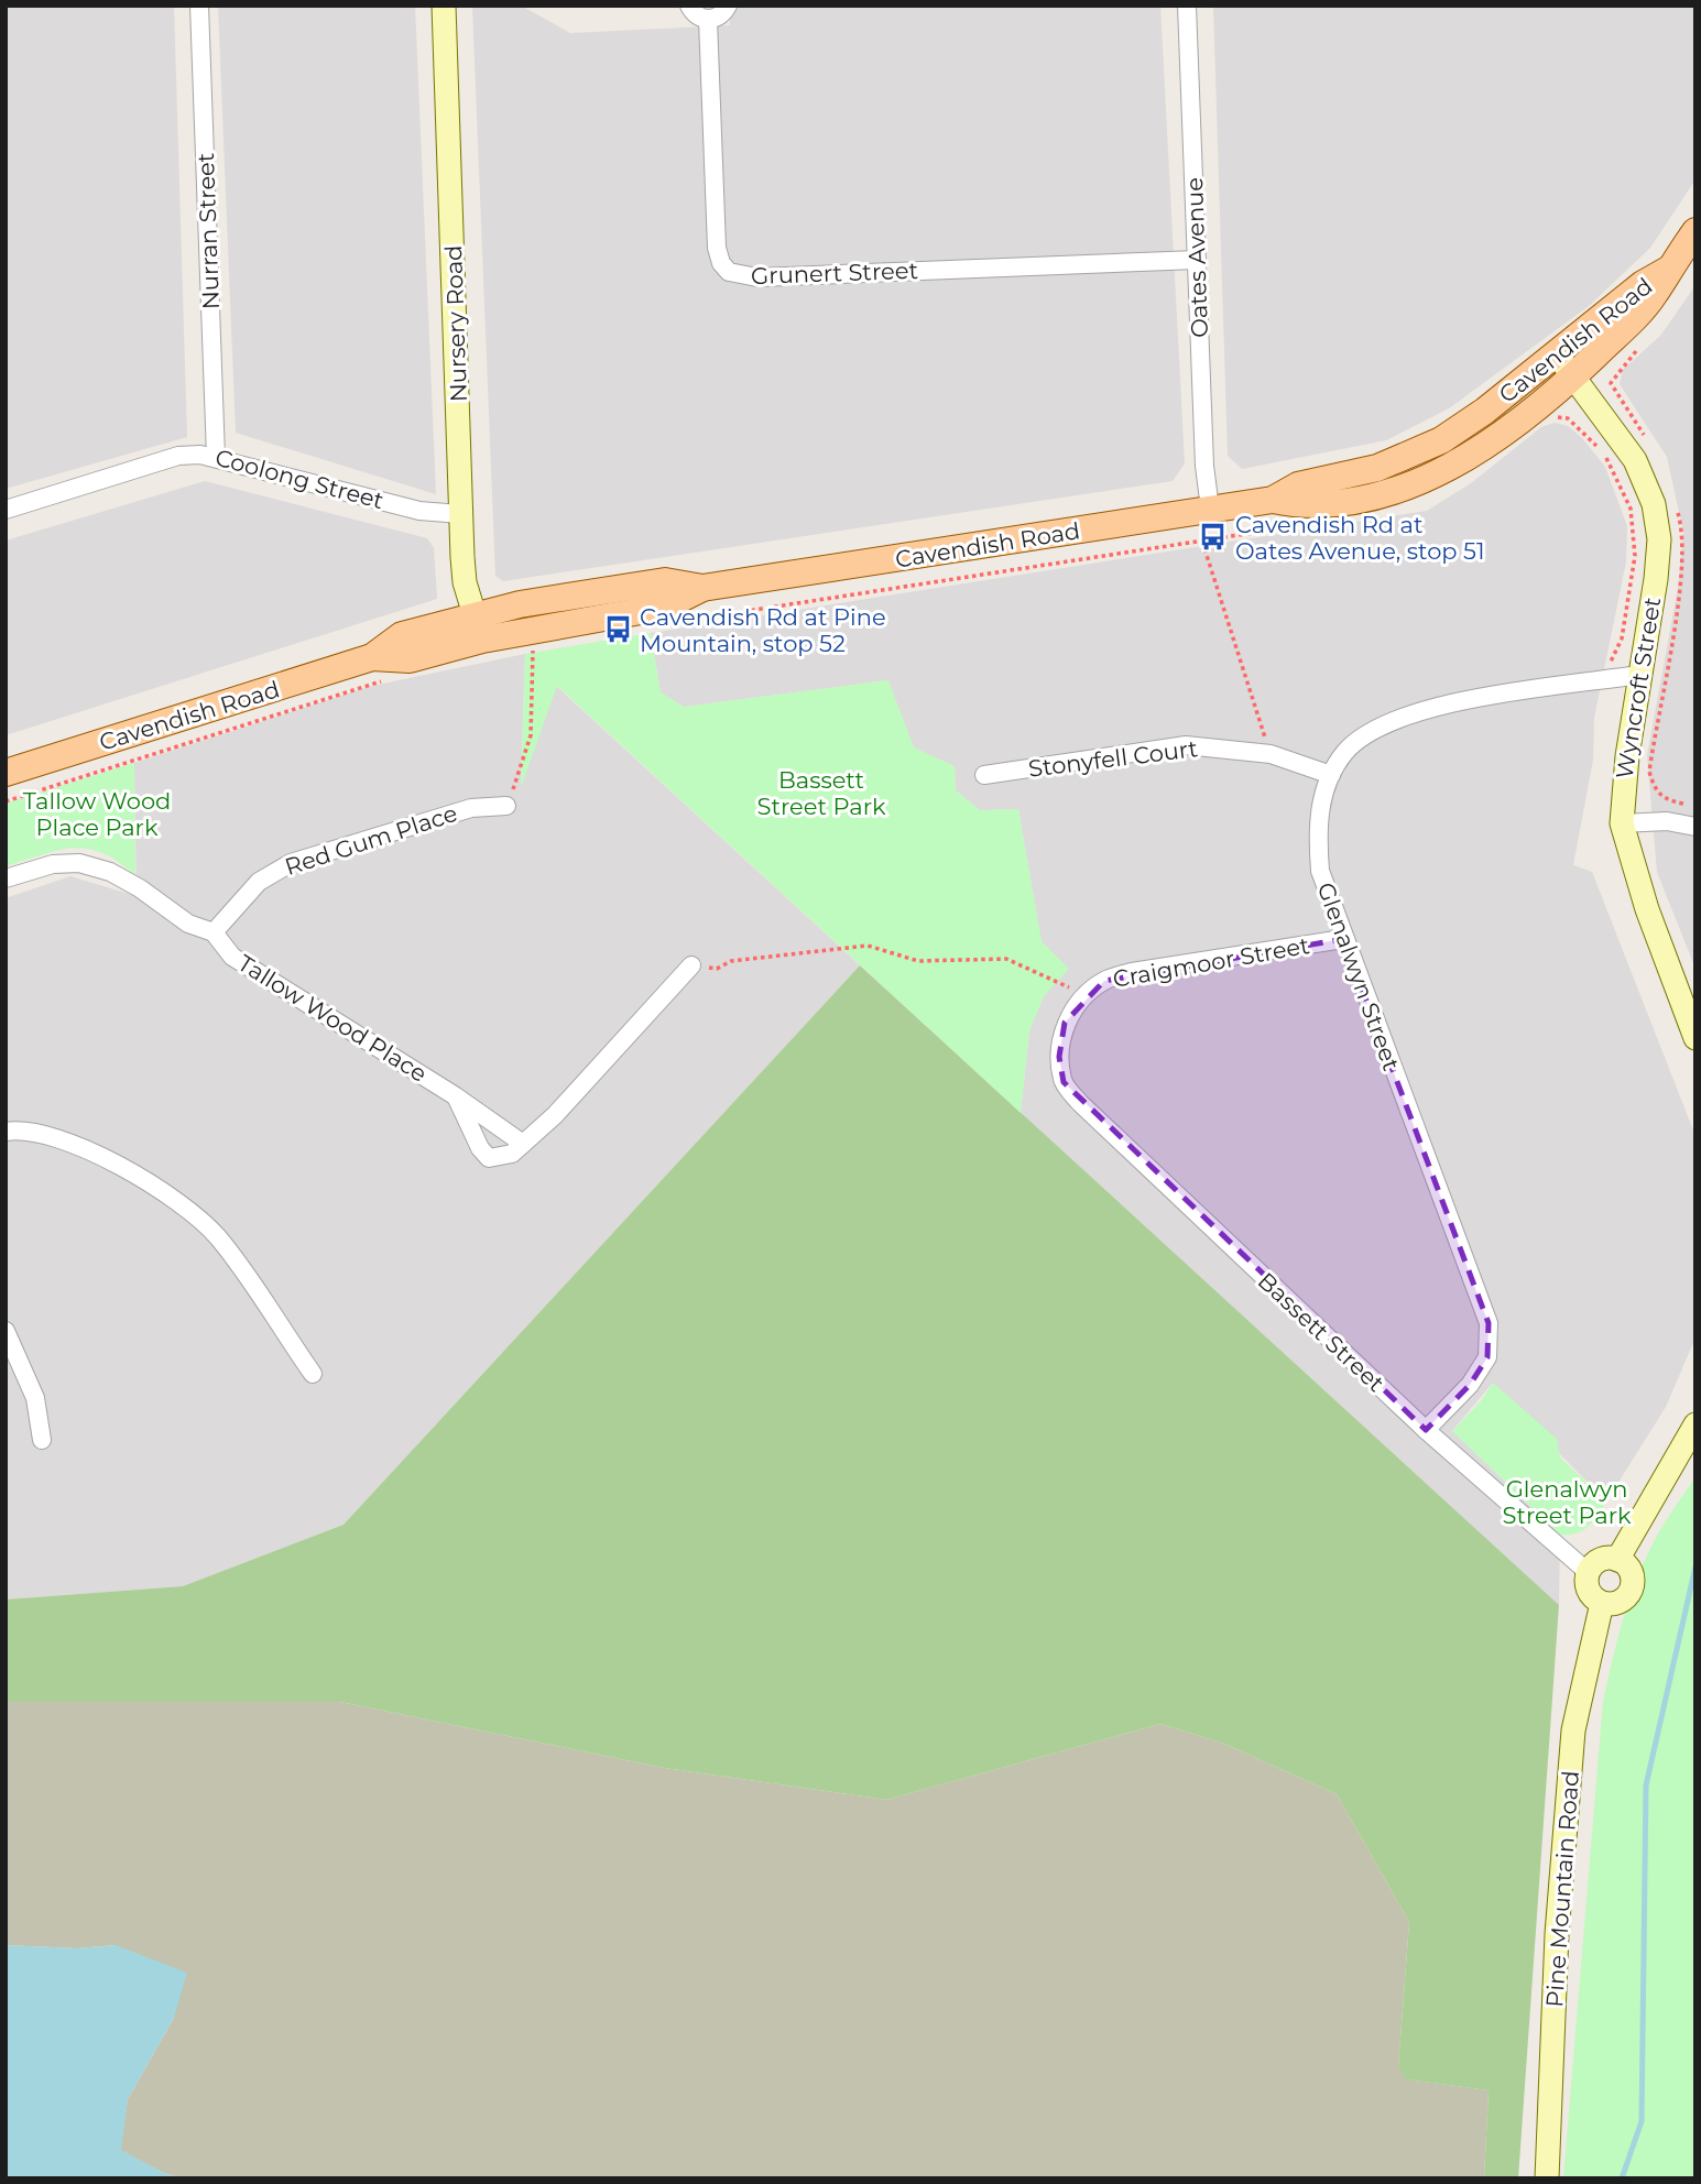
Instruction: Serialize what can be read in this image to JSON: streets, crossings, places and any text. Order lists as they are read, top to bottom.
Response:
{
  "streets": {
    "main road": ["Cavendish Road"],
    "street": [
      "Nurran Street",
      "Oates Avenue",
      "Grunert Street",
      "Nursery Road",
      "Coolong Street",
      "Wyncroft Street",
      "Stonyfell Court",
      "Red Gum Place",
      "Craigmoor Street",
      "Glenalwyn Street",
      "Tallow Wood Place",
      "Bassett Street",
      "Pine Mountain Road"
    ]
  },
  "crossings": [
    ["Nurran Street", "Coolong Street"],
    ["Oates Avenue", "Grunert Street"],
    ["Oates Avenue", "Cavendish Road"],
    ["Nursery Road", "Cavendish Road"],
    ["Nursery Road", "Coolong Street"],
    ["Cavendish Road", "Wyncroft Street"],
    ["Wyncroft Street", "Glenalwyn Street"],
    ["Stonyfell Court", "Glenalwyn Street"],
    ["Red Gum Place", "Tallow Wood Place"],
    ["Craigmoor Street", "Glenalwyn Street"],
    ["Craigmoor Street", "Bassett Street"],
    ["Glenalwyn Street", "Bassett Street"],
    ["Bassett Street", "Pine Mountain Road"]
  ],
  "parks": ["Bassett Street Park", "Tallow Wood Place Park", "Glenalwyn Street Park"],
  "places": {
    "bus stop": ["Cavendish Rd at Oates Avenue, stop 51", "Cavendish Rd at Pine Mountain, stop 52"]
  }
}
